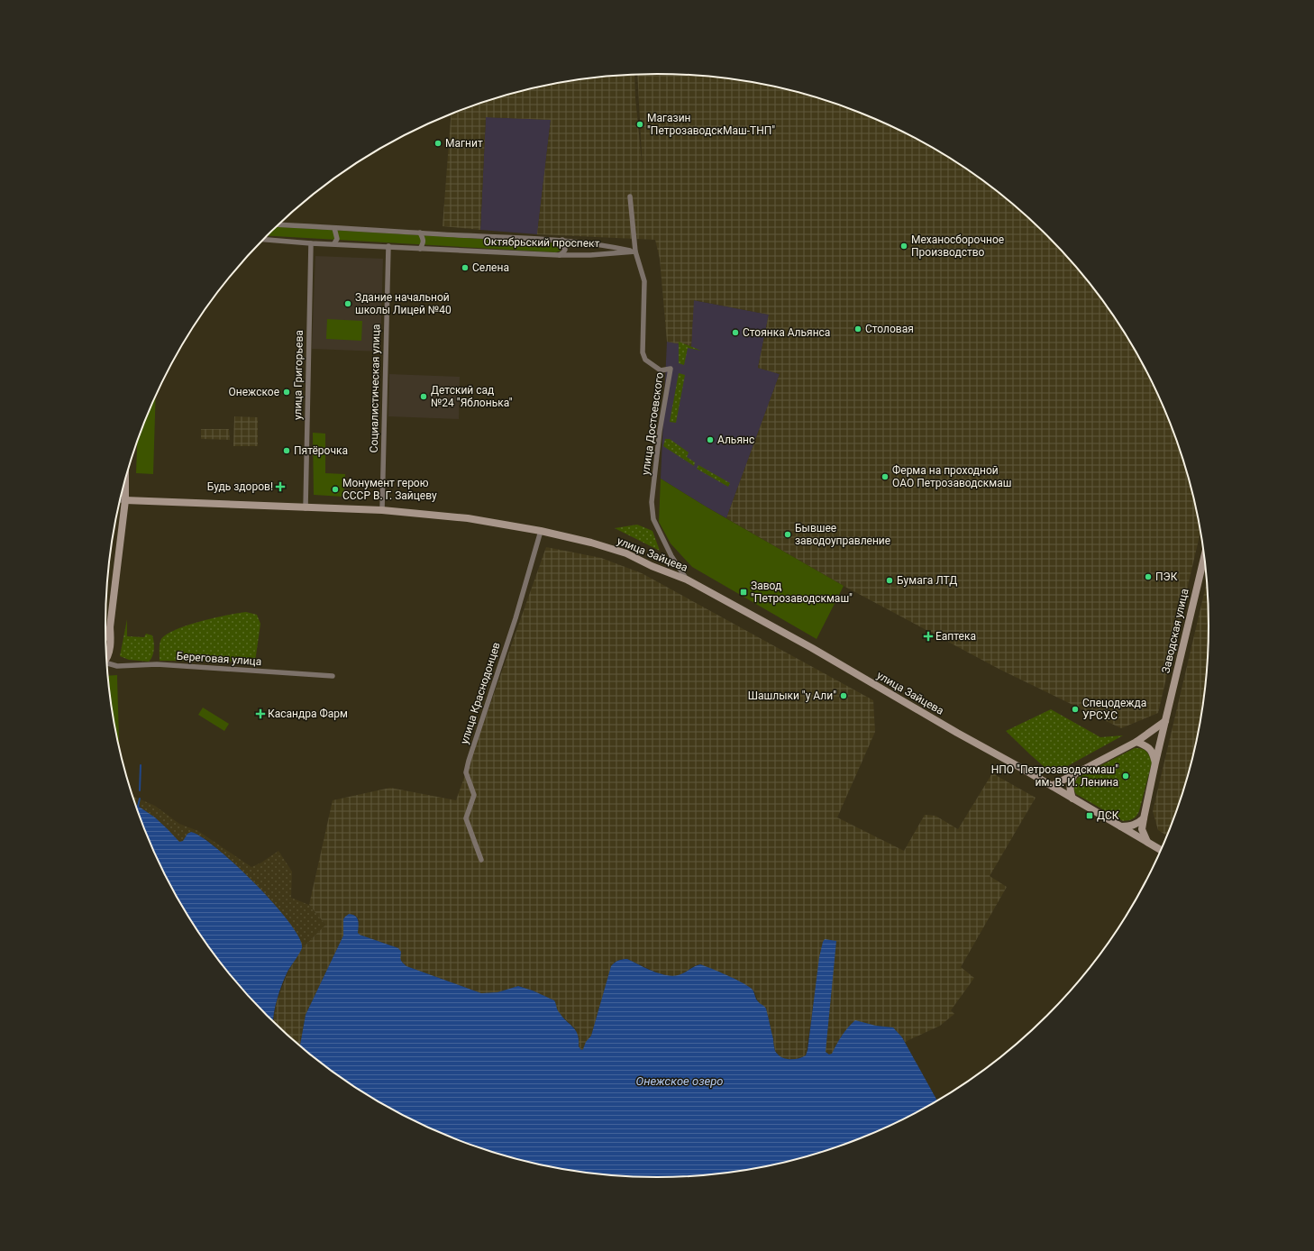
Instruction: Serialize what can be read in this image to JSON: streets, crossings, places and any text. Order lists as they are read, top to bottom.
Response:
{
  "streets": {
    "main road": ["улица Зайцева", "Заводская улица"],
    "street": [
      "Октябрьский проспект",
      "улица Григорьева",
      "Социалистическая улица",
      "улица Достоевского",
      "Береговая улица",
      "улица Краснодонцев"
    ]
  },
  "crossings": [
    ["Октябрьский проспект", "улица Григорьева"],
    ["Октябрьский проспект", "Социалистическая улица"],
    ["Октябрьский проспект", "улица Достоевского"],
    ["улица Григорьева", "улица Зайцева"],
    ["Социалистическая улица", "улица Зайцева"],
    ["улица Достоевского", "улица Зайцева"],
    ["улица Зайцева", "Заводская улица"],
    ["улица Зайцева", "улица Краснодонцев"]
  ],
  "water": ["Онежское озеро"],
  "places": {
    "other": [
      "Магазин \"ПетрозаводскМаш-ТНП\"",
      "Магнит",
      "Механосборочное Производство",
      "Селена",
      "Здание начальной школы Лицей №40",
      "Столовая",
      "Стоянка Альянса",
      "Онежское",
      "Детский сад №24 \"Яблонька\"",
      "Альянс",
      "Пятёрочка",
      "Ферма на проходной ОАО Петрозаводскмаш",
      "Монумент герою СССР В. Г. Зайцеву",
      "Бывшее заводоуправление",
      "ПЭК",
      "Бумага ЛТД",
      "Шашлыки \"у Али\"",
      "Спецодежда УРСУ.С",
      "НПО \"Петрозаводскмаш\" им. В. И. Ленина"
    ],
    "health": ["Будь здоров!", "Еаптека", "Касандра Фарм"],
    "transit": ["Завод \"Петрозаводскмаш\"", "ДСК"]
  }
}
